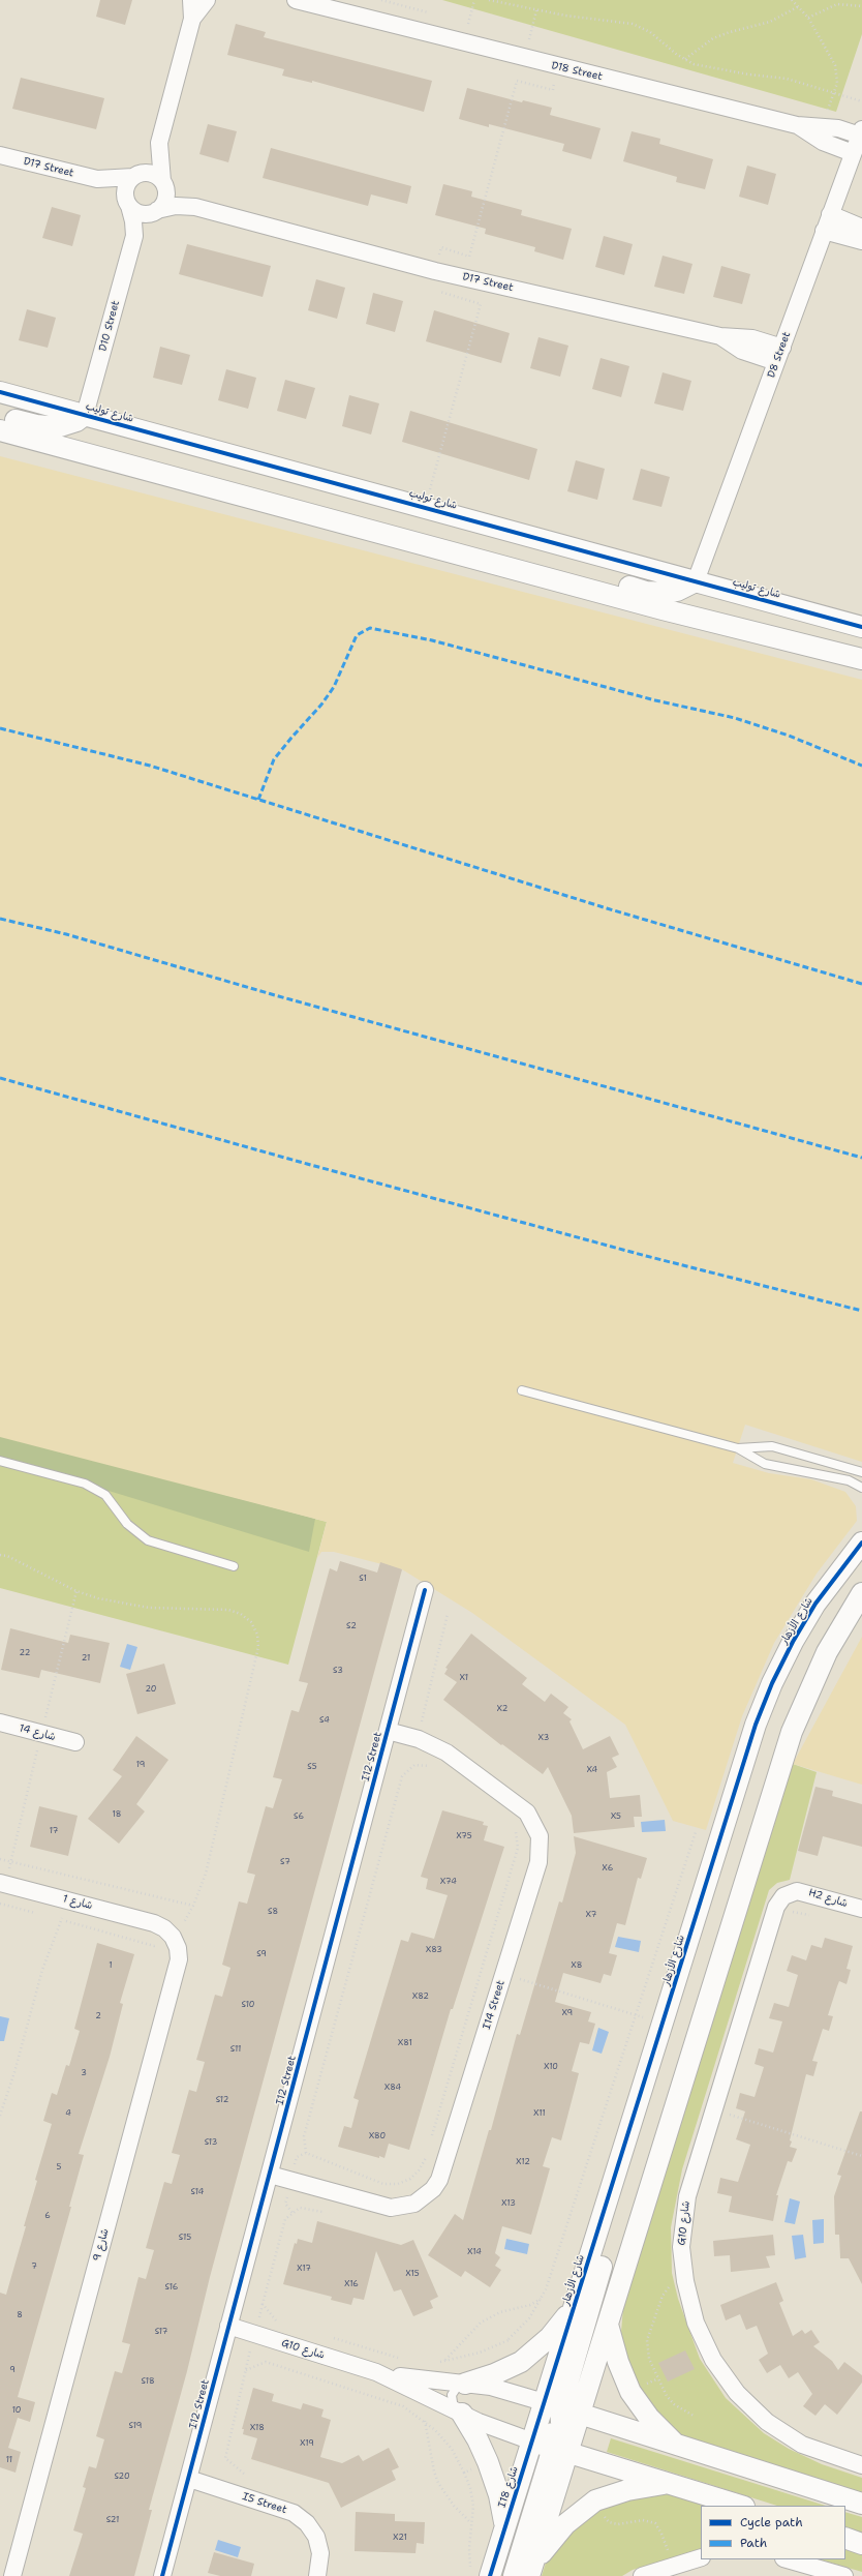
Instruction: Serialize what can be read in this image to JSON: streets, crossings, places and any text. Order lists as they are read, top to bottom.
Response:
{
  "streets": {
    "street": [
      "D18 Street",
      "D17 Street",
      "D10 Street",
      "D8 Street",
      "شارع توليب",
      "شارع الأزهار",
      "شارع 14",
      "I12 Street",
      "H2 شارع",
      "شارع 1",
      "I14 Street",
      "G10 شارع",
      "شارع 9",
      "I18 شارع",
      "I5 Street"
    ]
  },
  "crossings": [
    ["D18 Street", "D8 Street"],
    ["D17 Street", "D10 Street"],
    ["D17 Street", "D8 Street"],
    ["D10 Street", "شارع توليب"],
    ["D8 Street", "شارع توليب"],
    ["شارع الأزهار", "G10 شارع"],
    ["شارع الأزهار", "I18 شارع"],
    ["I12 Street", "I14 Street"],
    ["I12 Street", "G10 شارع"],
    ["I12 Street", "I5 Street"],
    ["H2 شارع", "G10 شارع"],
    ["شارع 1", "شارع 9"],
    ["G10 شارع", "I18 شارع"]
  ],
  "house_numbers": [
    "S1",
    "S2",
    "22",
    "21",
    "S3",
    "X1",
    "20",
    "X2",
    "S4",
    "X3",
    "19",
    "S5",
    "X4",
    "18",
    "S6",
    "X5",
    "17",
    "X75",
    "S7",
    "X6",
    "X74",
    "S8",
    "X7",
    "X83",
    "S9",
    "1",
    "X8",
    "X82",
    "S10",
    "X9",
    "2",
    "X81",
    "S11",
    "X10",
    "3",
    "X84",
    "S12",
    "4",
    "X11",
    "X80",
    "S13",
    "X12",
    "5",
    "S14",
    "X13",
    "6",
    "S15",
    "X14",
    "7",
    "X17",
    "X15",
    "X16",
    "S16",
    "8",
    "S17",
    "9",
    "S18",
    "10",
    "S19",
    "X18",
    "X19",
    "11",
    "S20",
    "S21",
    "X21"
  ],
  "legend": ["Cycle path", "Path"]
}
